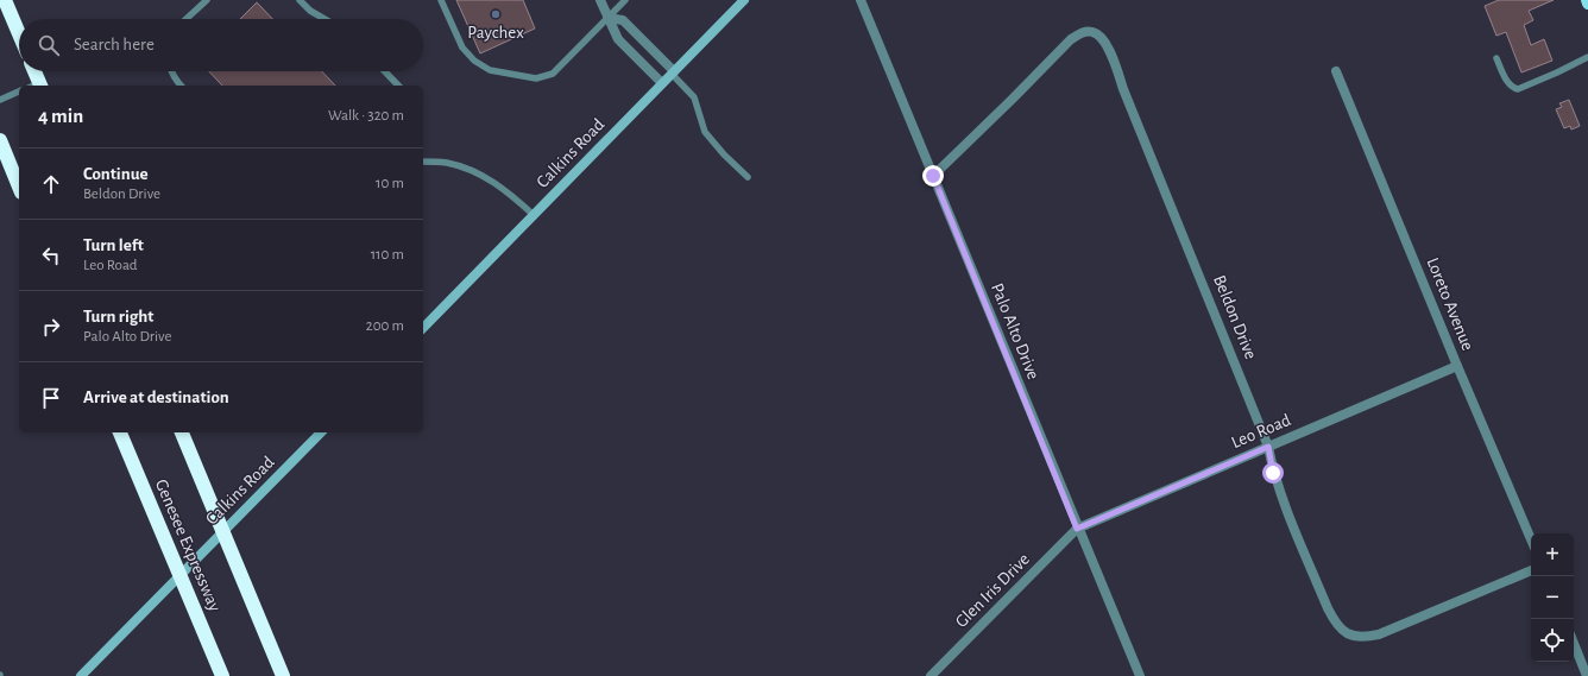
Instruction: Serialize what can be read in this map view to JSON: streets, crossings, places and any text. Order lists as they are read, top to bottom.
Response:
{
  "streets": {
    "highway": ["Genesee Expressway"],
    "main road": ["Calkins Road"],
    "street": [
      "Loreto Avenue",
      "Beldon Drive",
      "Palo Alto Drive",
      "Leo Road",
      "Glen Iris Drive"
    ]
  },
  "crossings": [
    ["Loreto Avenue", "Leo Road"],
    ["Beldon Drive", "Palo Alto Drive"],
    ["Beldon Drive", "Leo Road"],
    ["Palo Alto Drive", "Leo Road"],
    ["Palo Alto Drive", "Glen Iris Drive"],
    ["Leo Road", "Glen Iris Drive"]
  ],
  "places": ["Paychex"],
  "page": {
    "search": "Search here",
    "heading": ["4 min", "Walk · 320 m"],
    "list": [
      ["Continue", "Beldon Drive", "10 m"],
      ["Turn left", "Leo Road", "110 m"],
      ["Turn right", "Palo Alto Drive", "200 m"],
      "Arrive at destination"
    ],
    "map_buttons": ["+", "−"]
  }
}
